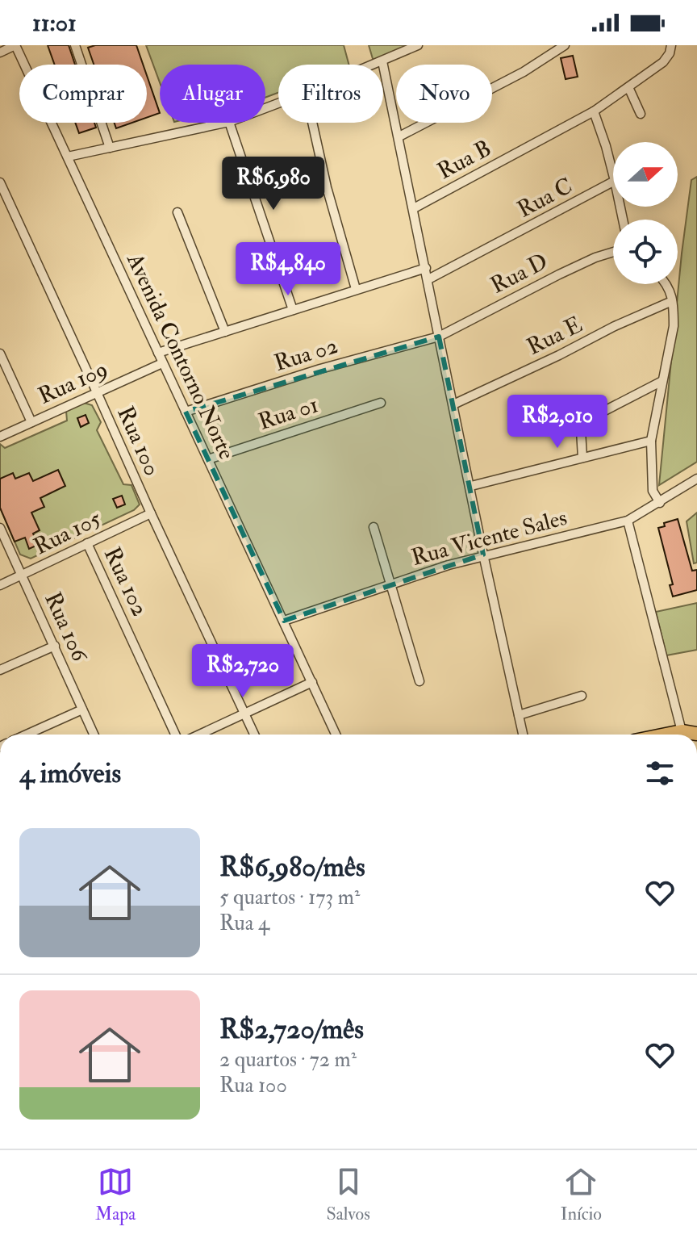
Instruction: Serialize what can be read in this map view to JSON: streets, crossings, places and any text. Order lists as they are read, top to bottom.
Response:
{
  "streets": {
    "street": [
      "Rua B",
      "Rua C",
      "Rua D",
      "Rua E",
      "Rua 02",
      "Avenida Contorno Norte",
      "Rua 109",
      "Rua 01",
      "Rua 100",
      "Rua 105",
      "Rua Vicente Sales",
      "Rua 102",
      "Rua 106"
    ]
  },
  "crossings": [
    ["Rua D", "Rua 02"],
    ["Rua 02", "Avenida Contorno Norte"],
    ["Avenida Contorno Norte", "Rua 109"],
    ["Avenida Contorno Norte", "Rua 01"],
    ["Avenida Contorno Norte", "Rua Vicente Sales"],
    ["Rua 109", "Rua 100"],
    ["Rua 100", "Rua 105"],
    ["Rua 105", "Rua 102"],
    ["Rua 105", "Rua 106"]
  ],
  "north": "right",
  "page": {
    "status": "11:01",
    "chip": [
      "Comprar",
      "Alugar",
      "Filtros",
      "Novo"
    ],
    "price": [
      "R$6,980",
      "R$4,840",
      "R$2,010",
      "R$2,720"
    ],
    "heading": "4 imóveis",
    "list": [
      {
        "name": "R$6,980/mês",
        "note": "5 quartos · 173 m² · Rua 4"
      },
      {
        "name": "R$2,720/mês",
        "note": "2 quartos · 72 m² · Rua 100"
      }
    ],
    "tabs": ["Mapa", "Salvos", "Início"]
  }
}
